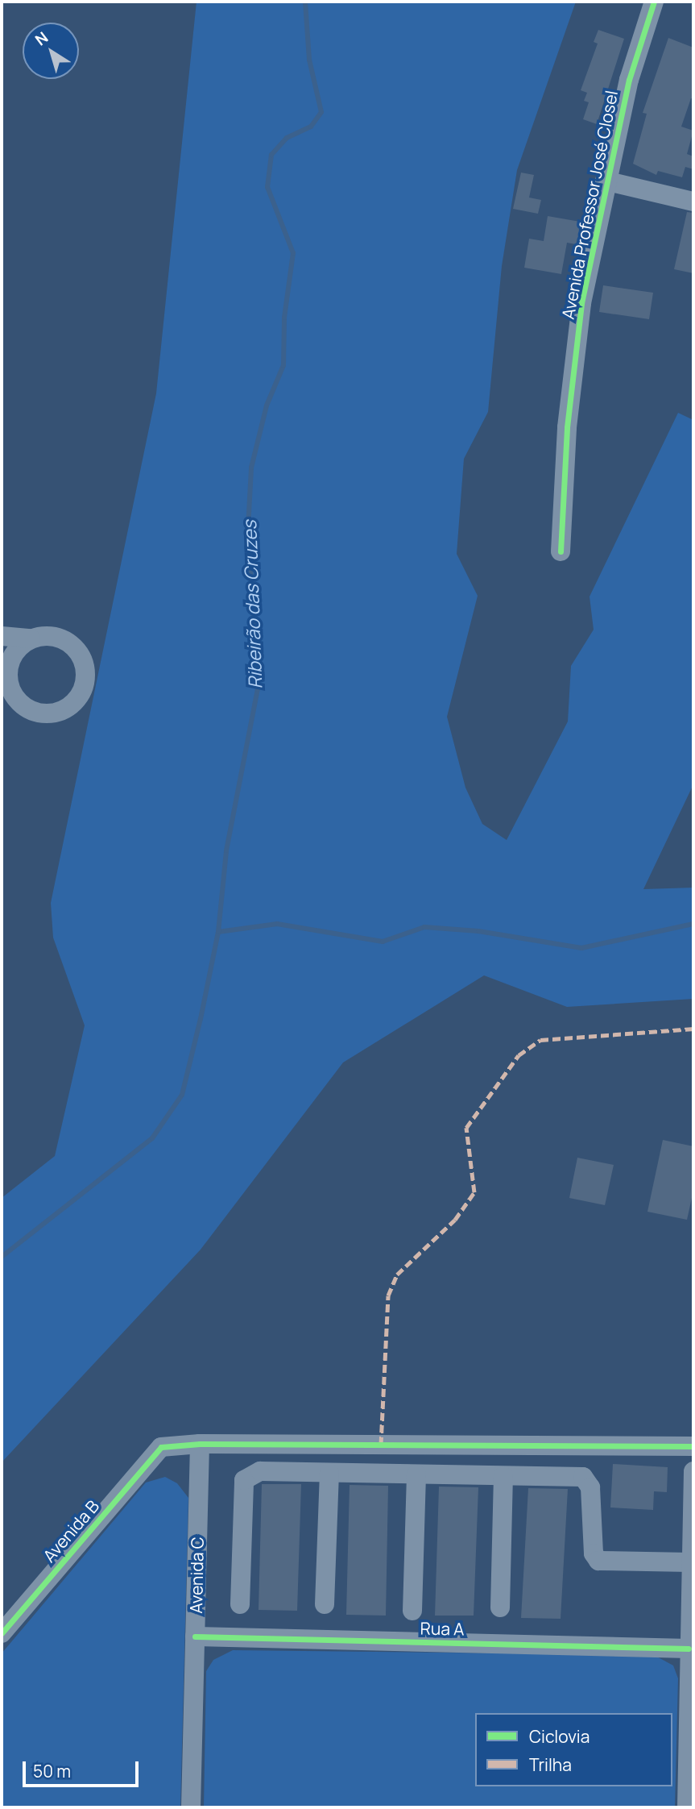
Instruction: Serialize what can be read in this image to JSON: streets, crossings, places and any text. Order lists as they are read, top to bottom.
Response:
{
  "streets": {
    "street": [
      "Avenida Professor José Closel",
      "Avenida B",
      "Avenida C",
      "Rua A"
    ]
  },
  "crossings": [
    ["Avenida B", "Avenida C"],
    ["Avenida C", "Rua A"]
  ],
  "water": ["Ribeirão das Cruzes"],
  "legend": ["Ciclovia", "Trilha"],
  "scale_bar": "50 m",
  "north": "top left"
}
